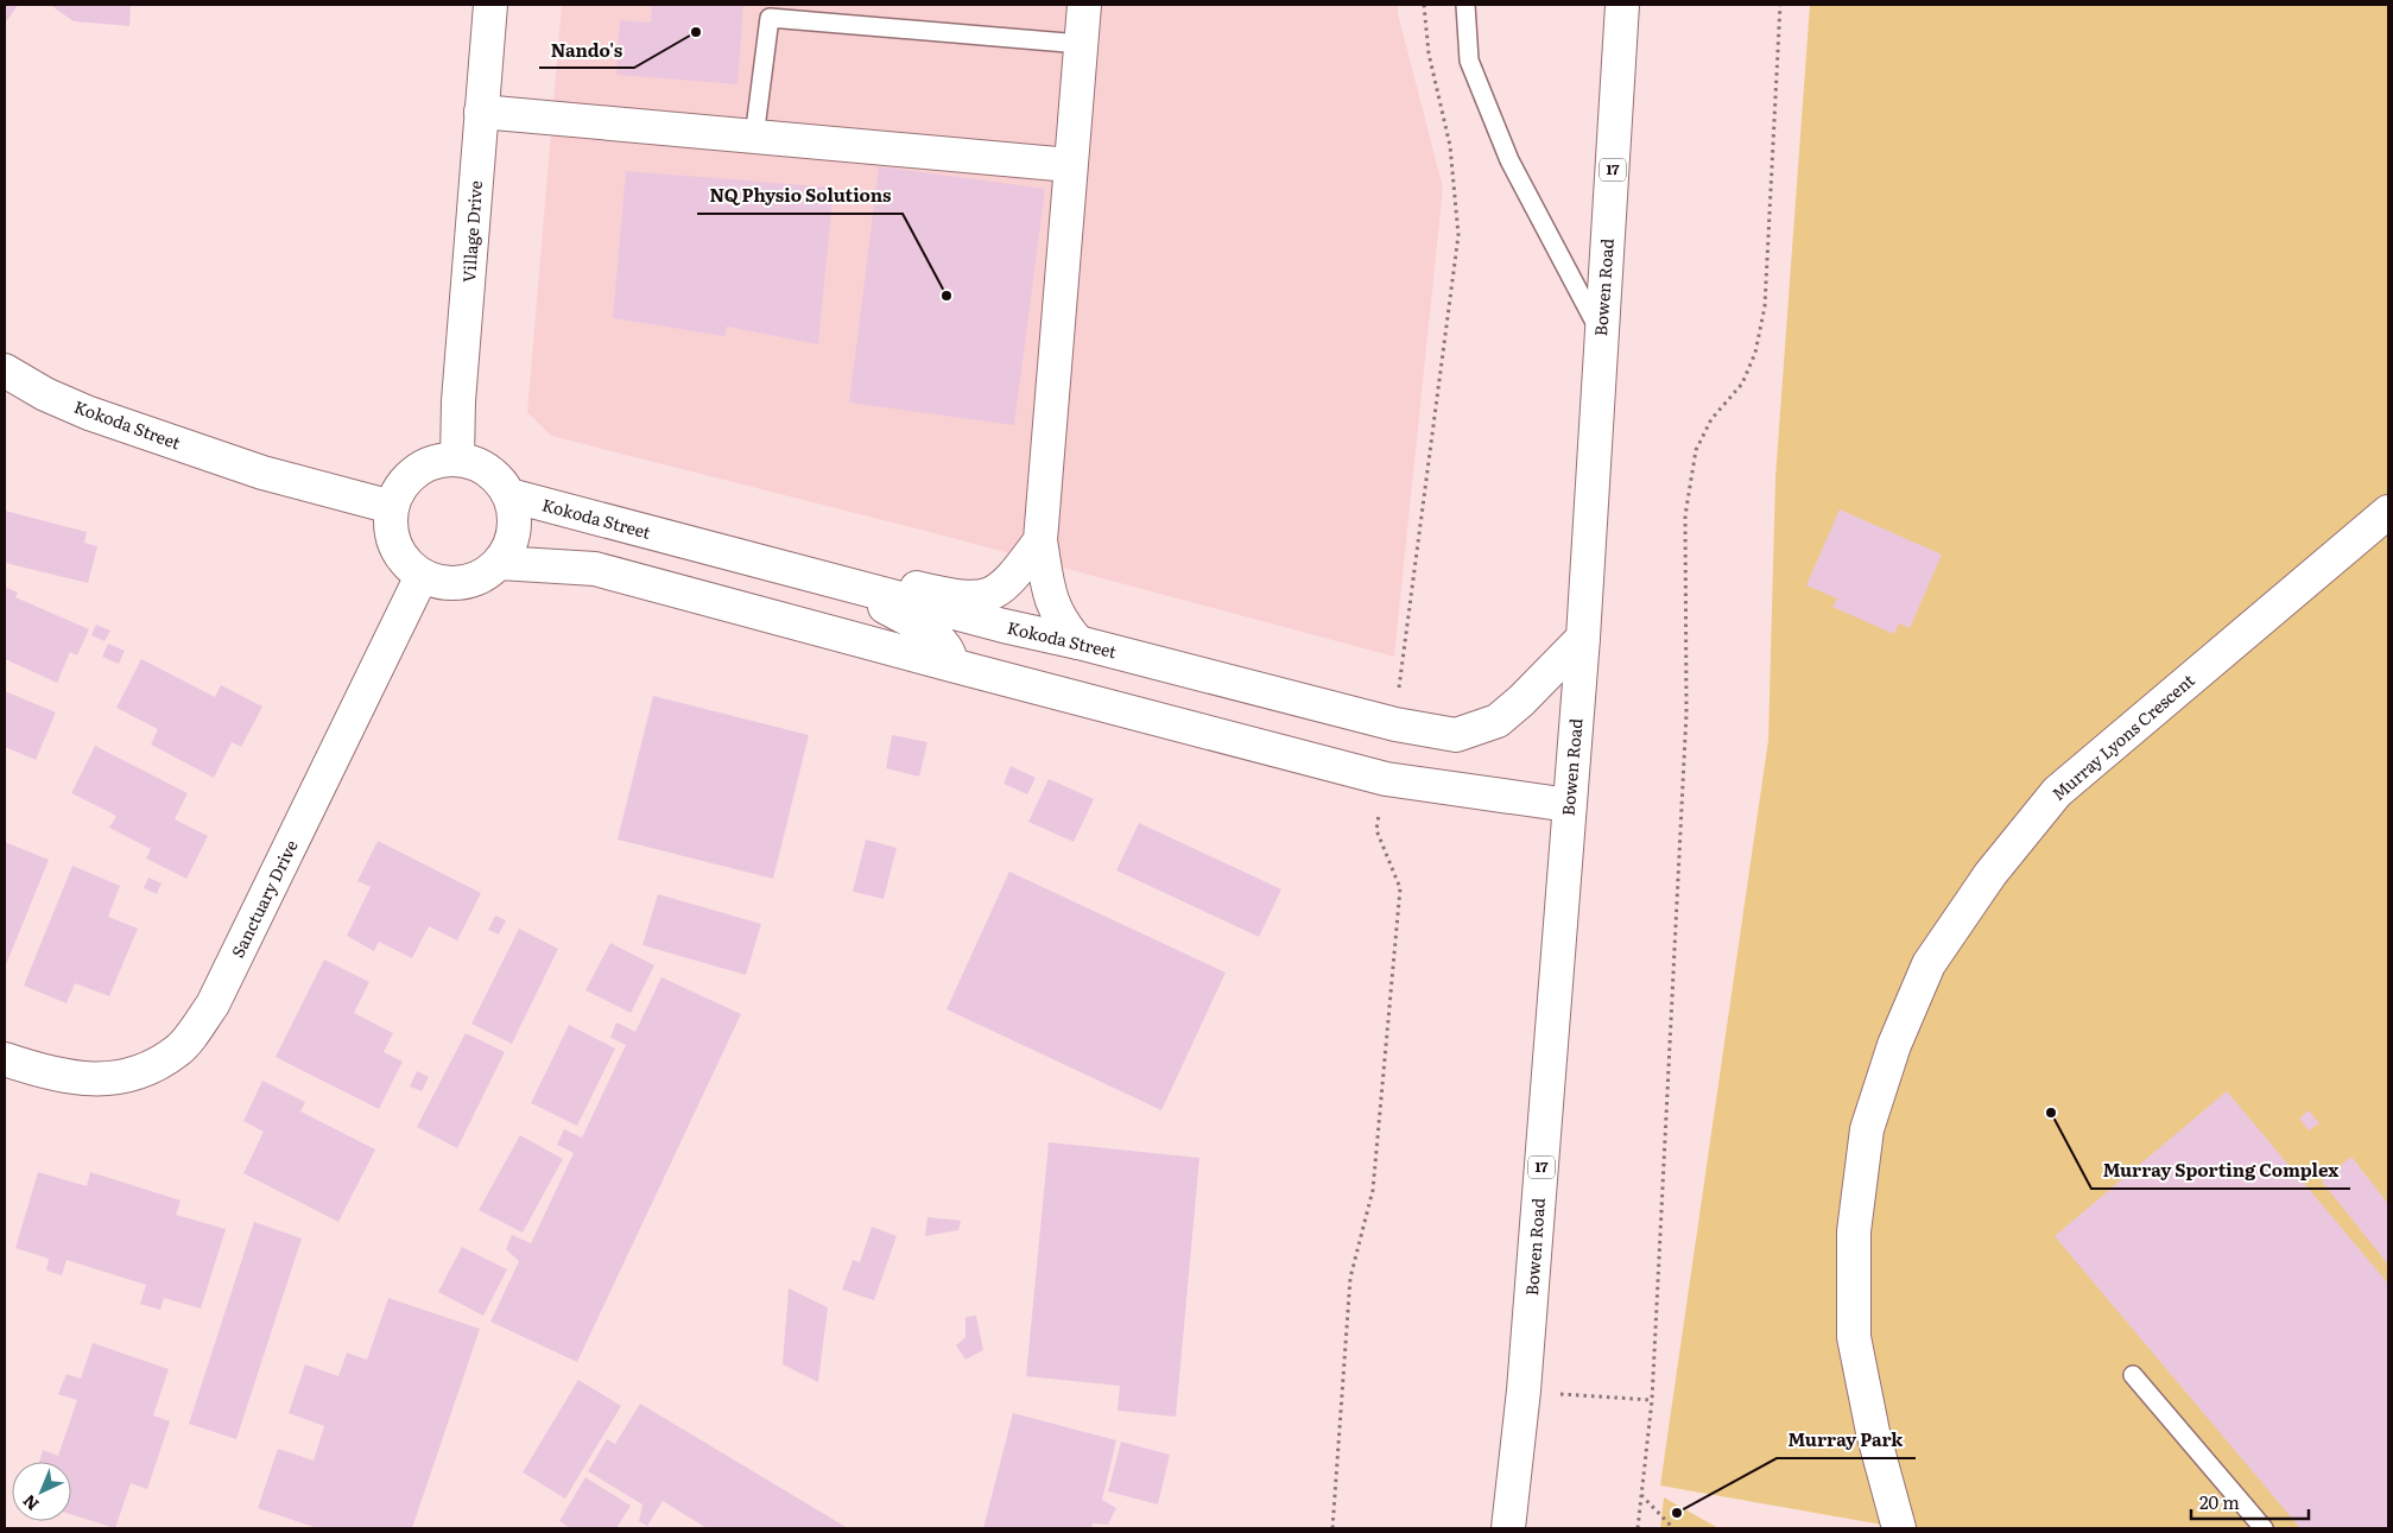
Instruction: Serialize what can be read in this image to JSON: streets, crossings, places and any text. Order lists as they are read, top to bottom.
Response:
{
  "streets": {
    "street": [
      "17",
      "Village Drive",
      "Bowen Road",
      "Kokoda Street",
      "Murray Lyons Crescent",
      "Sanctuary Drive"
    ]
  },
  "crossings": [
    ["Village Drive", "Kokoda Street"],
    ["Village Drive", "Sanctuary Drive"],
    ["Bowen Road", "Kokoda Street"],
    ["Kokoda Street", "Sanctuary Drive"]
  ],
  "places": [
    "Nando's",
    "NQ Physio Solutions",
    "Murray Sporting Complex",
    "Murray Park"
  ],
  "scale_bar": "20 m",
  "north": "bottom left"
}
